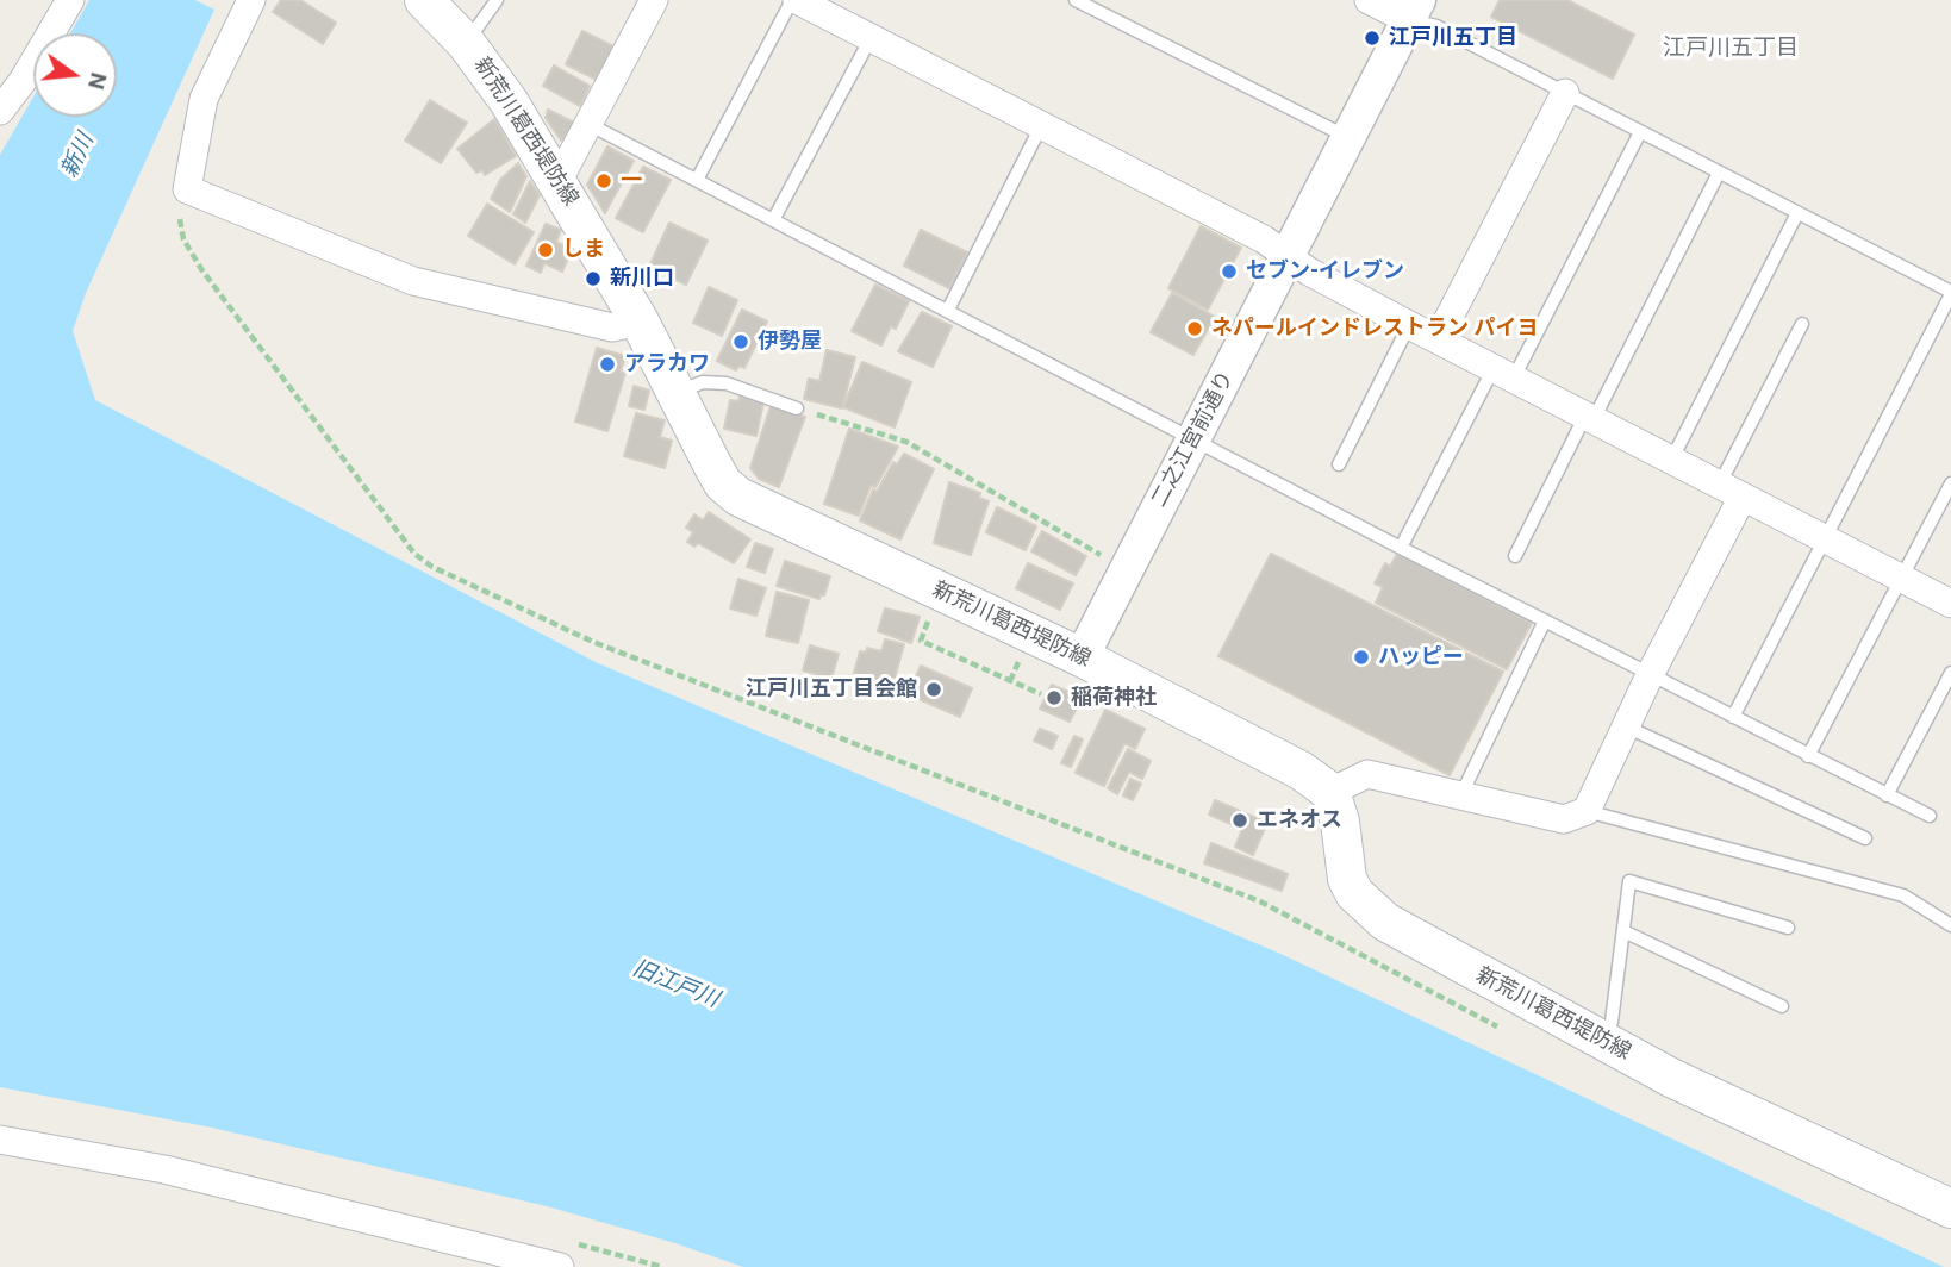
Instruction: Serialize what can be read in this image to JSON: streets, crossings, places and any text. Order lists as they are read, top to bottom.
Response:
{
  "streets": {
    "main road": ["新荒川葛西堤防線"],
    "street": ["二之江宮前通り"]
  },
  "crossings": [
    ["新荒川葛西堤防線", "二之江宮前通り"]
  ],
  "districts": ["江戸川五丁目"],
  "water": ["新川", "旧江戸川"],
  "places": [
    "江戸川五丁目",
    "一",
    "しま",
    "セブン-イレブン",
    "新川口",
    "ネパールインドレストラン パイヨ",
    "伊勢屋",
    "アラカワ",
    "ハッピー",
    "江戸川五丁目会館",
    "稲荷神社",
    "エネオス"
  ],
  "north": "right"
}
